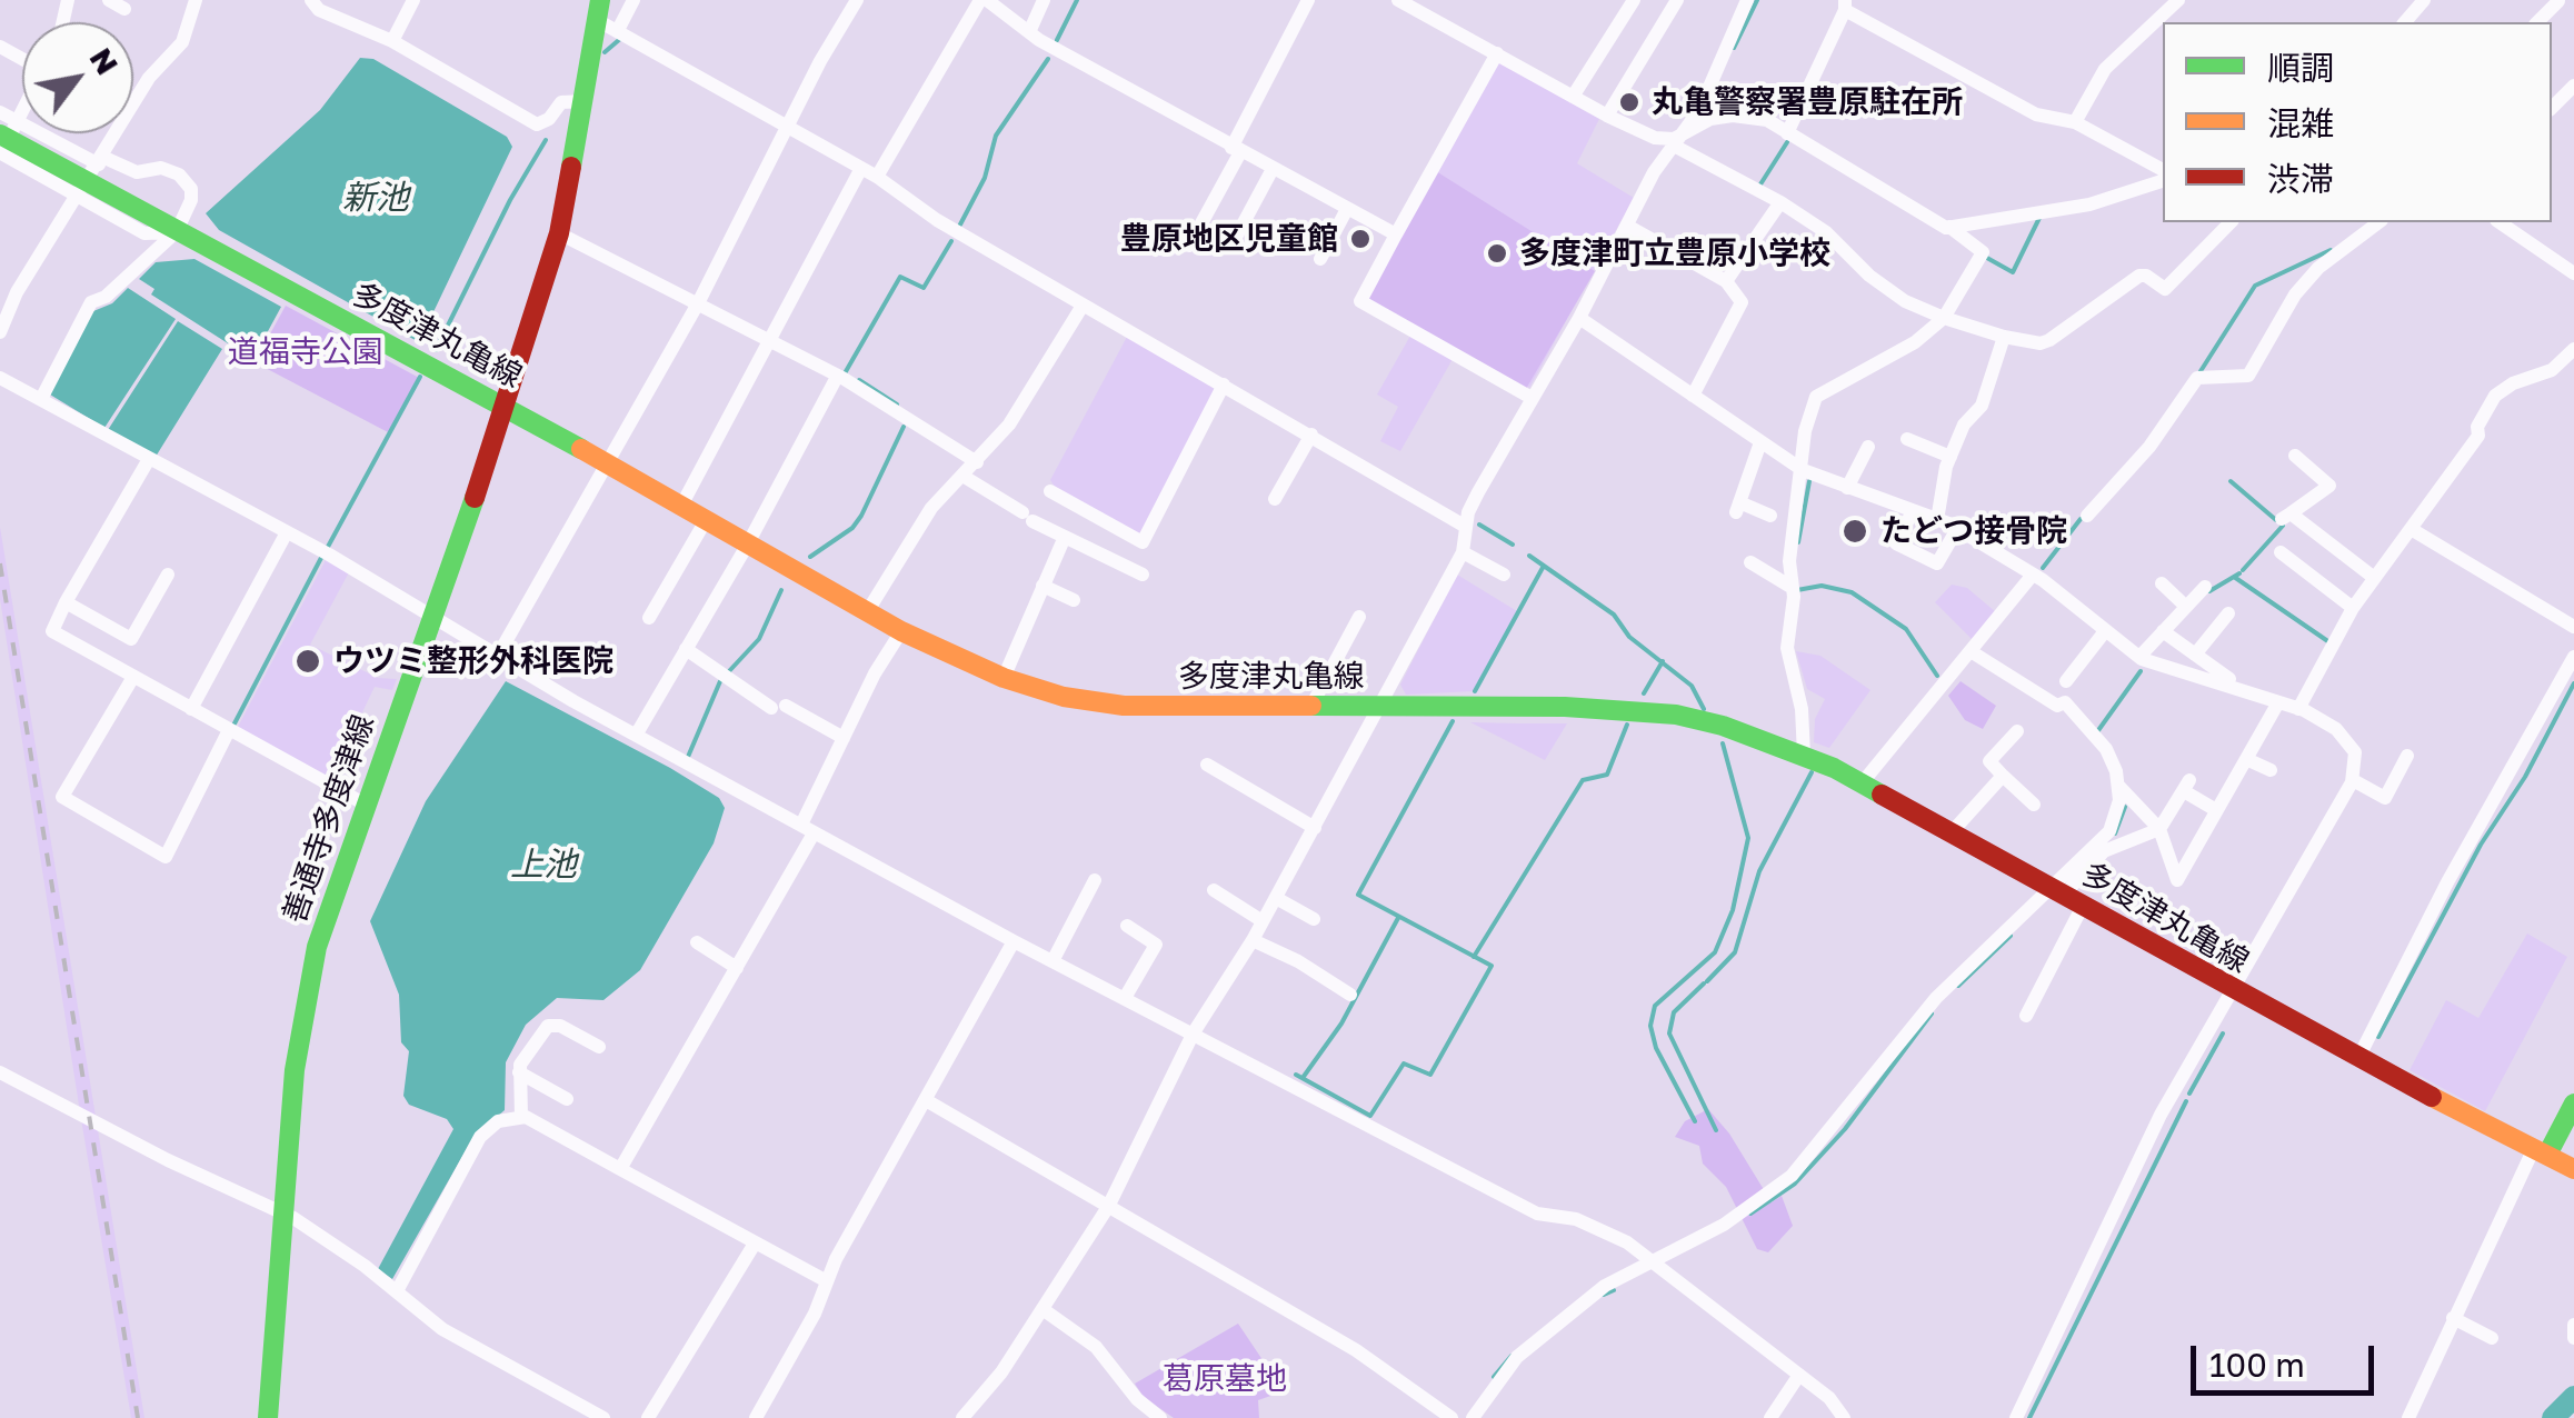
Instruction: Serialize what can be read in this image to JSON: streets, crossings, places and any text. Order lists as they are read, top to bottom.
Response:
{
  "streets": {
    "main road": ["多度津丸亀線", "善通寺多度津線"]
  },
  "crossings": [
    ["多度津丸亀線", "善通寺多度津線"]
  ],
  "water": ["新池", "上池"],
  "parks": ["道福寺公園", "葛原墓地"],
  "places": [
    "丸亀警察署豊原駐在所",
    "豊原地区児童館",
    "多度津町立豊原小学校",
    "たどつ接骨院",
    "ウツミ整形外科医院"
  ],
  "legend": ["順調", "混雑", "渋滞"],
  "scale_bar": "100 m",
  "north": "top right"
}
